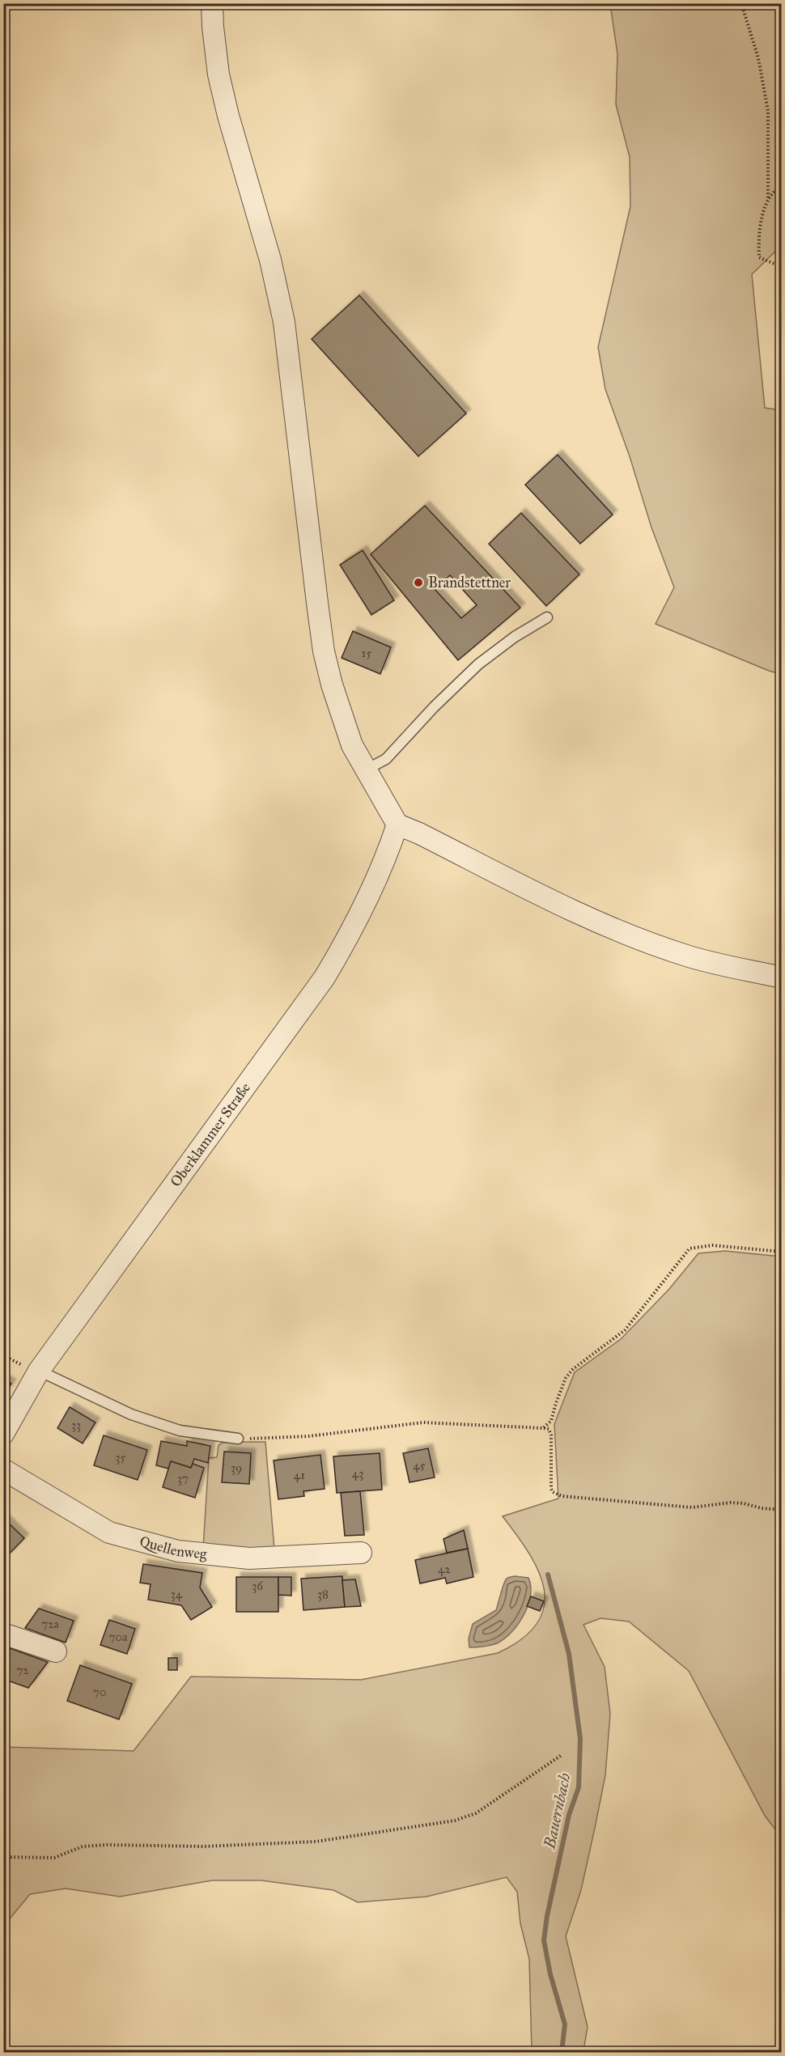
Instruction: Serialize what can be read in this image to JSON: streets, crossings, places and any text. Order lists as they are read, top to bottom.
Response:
{
  "streets": {
    "street": ["Oberklammer Straße", "Quellenweg"]
  },
  "water": ["Bauernbach"],
  "places": ["Brandstettner"],
  "house_numbers": [
    "15",
    "33",
    "35",
    "45",
    "39",
    "43",
    "41",
    "37",
    "42",
    "36",
    "34",
    "38",
    "72a",
    "70a",
    "72",
    "70"
  ]
}
